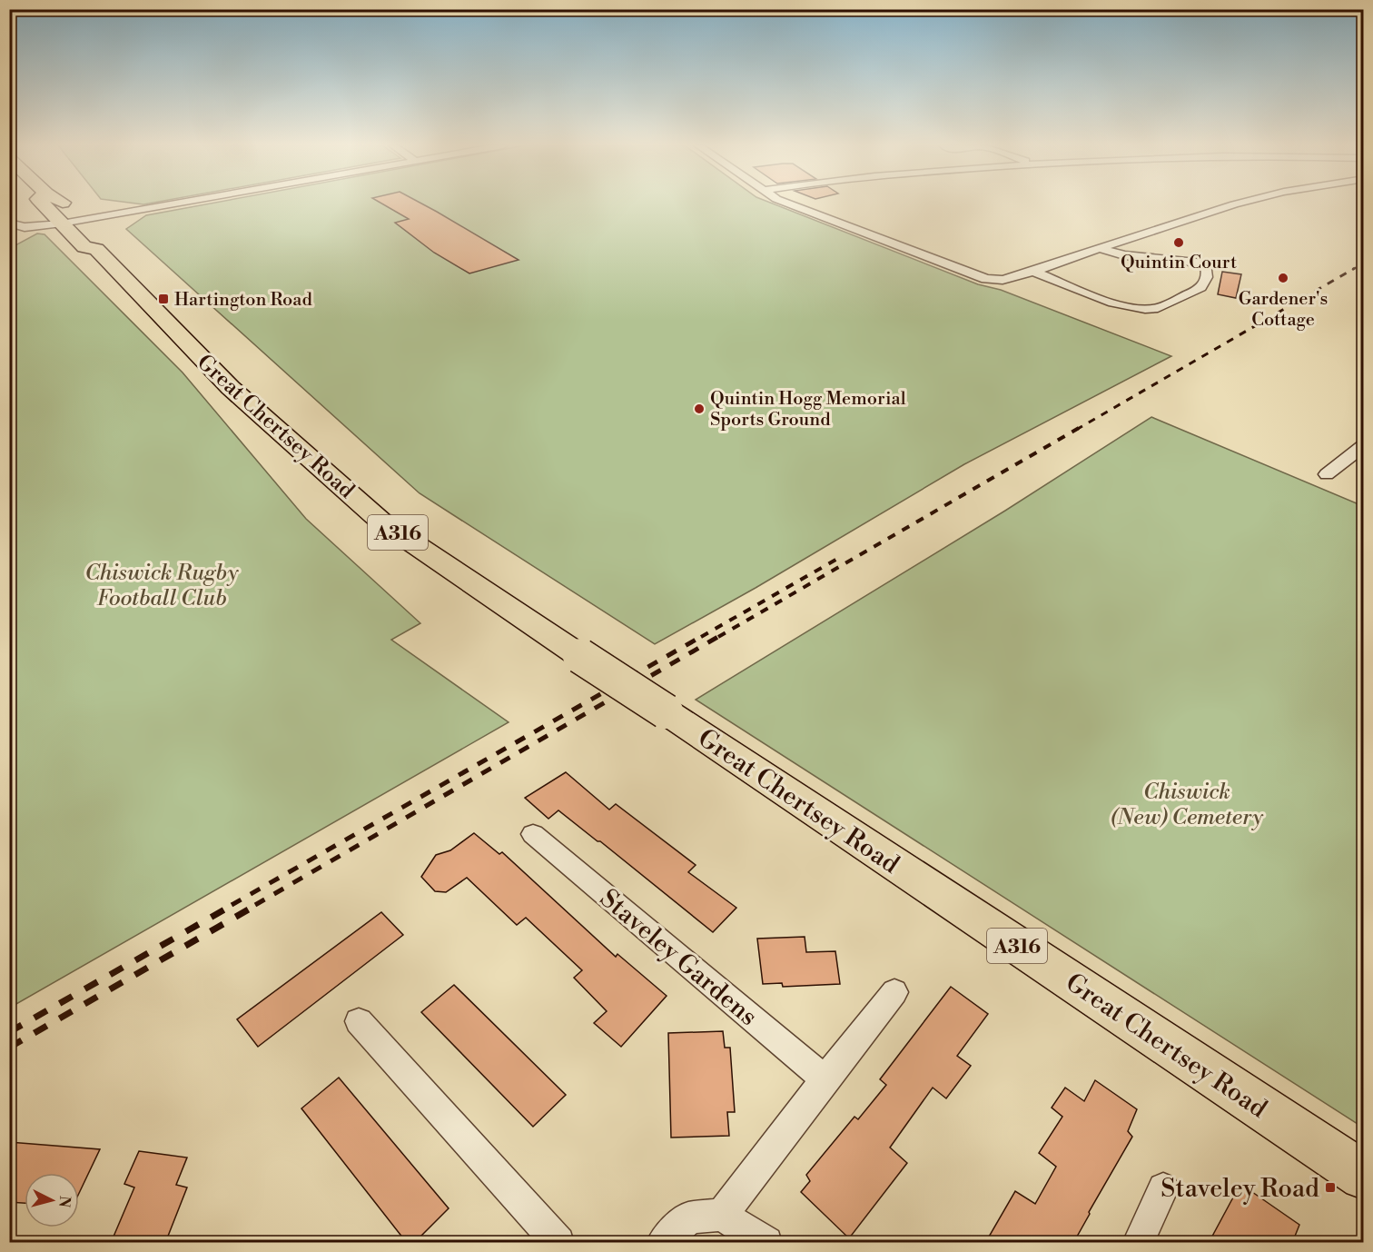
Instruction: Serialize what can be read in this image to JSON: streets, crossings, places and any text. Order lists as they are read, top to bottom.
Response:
{
  "streets": {
    "highway": ["Great Chertsey Road", "A316"],
    "street": ["Staveley Gardens"]
  },
  "crossings": [
    ["Great Chertsey Road", "A316"]
  ],
  "parks": ["Chiswick Rugby Football Club", "Chiswick (New) Cemetery"],
  "places": {
    "other": ["Quintin Court", "Gardener's Cottage", "Quintin Hogg Memorial Sports Ground"],
    "transit": ["Hartington Road", "Staveley Road"]
  },
  "north": "right"
}
